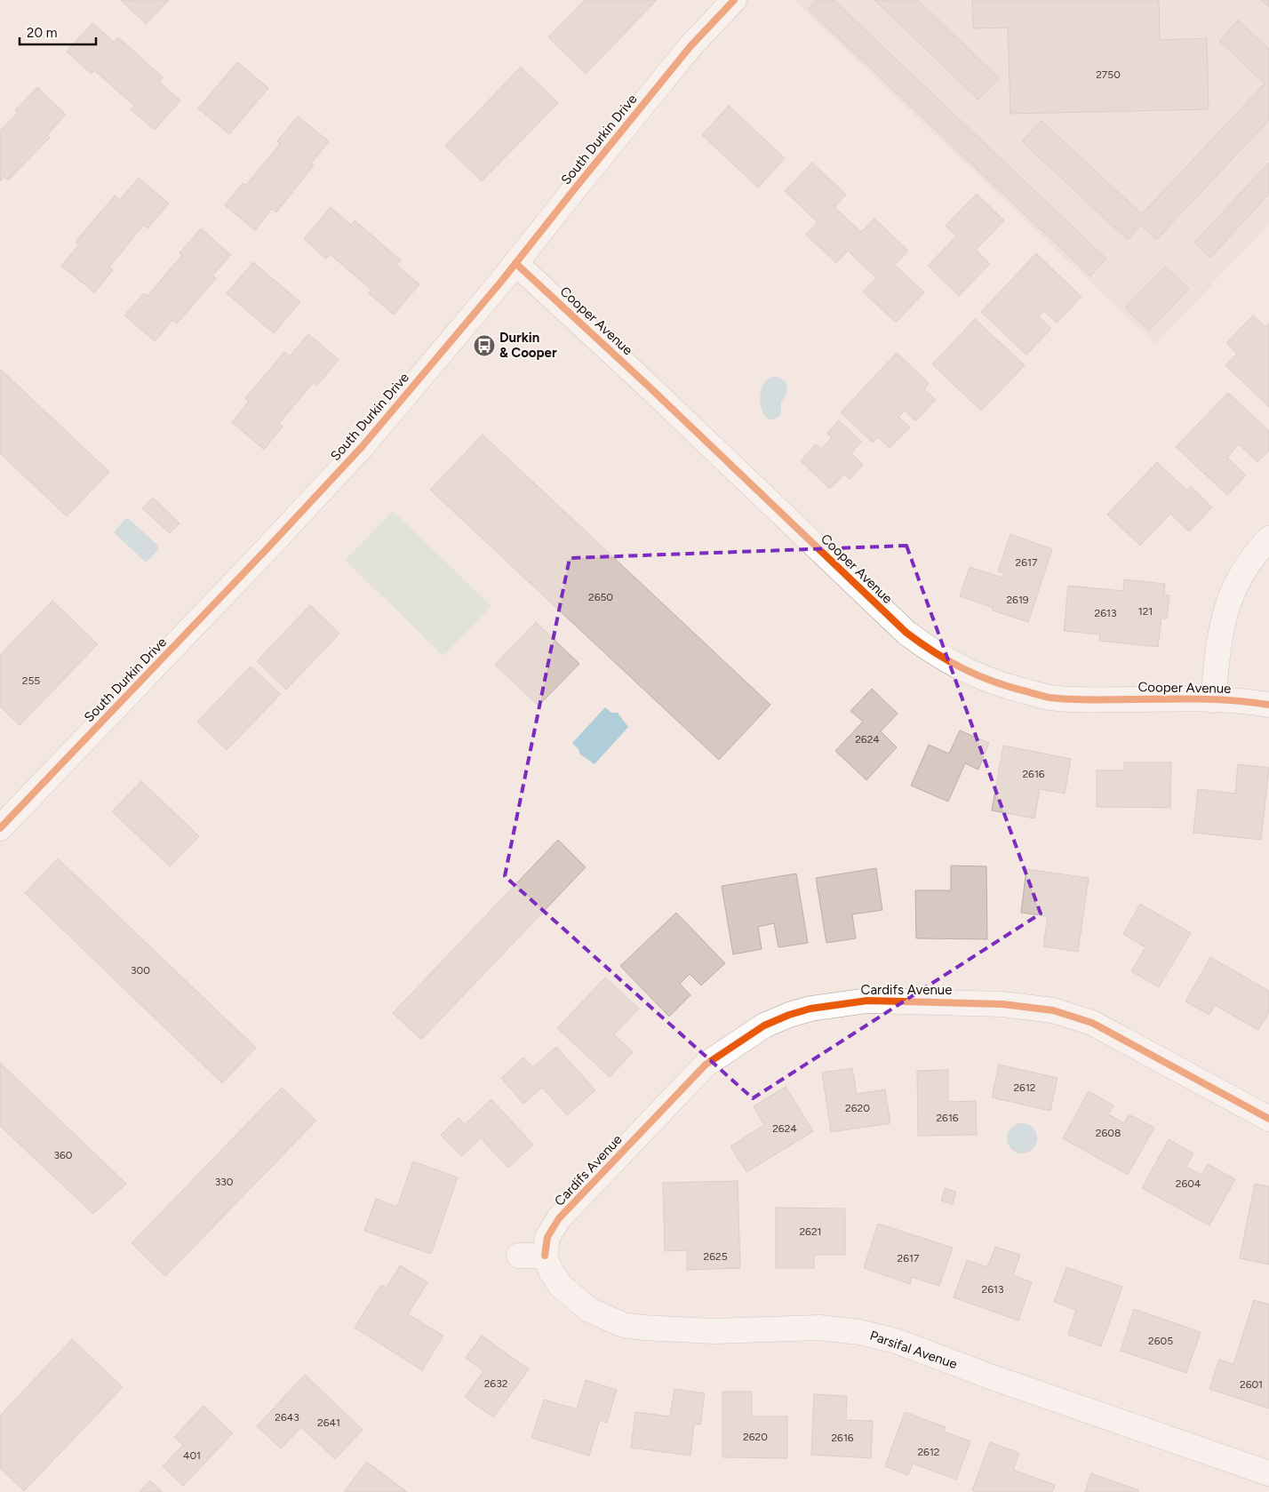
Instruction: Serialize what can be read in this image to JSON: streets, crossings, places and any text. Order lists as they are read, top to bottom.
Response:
{
  "streets": {
    "street": [
      "South Durkin Drive",
      "Cooper Avenue",
      "Cardifs Avenue",
      "Parsifal Avenue"
    ]
  },
  "crossings": [
    ["South Durkin Drive", "Cooper Avenue"],
    ["Cardifs Avenue", "Parsifal Avenue"]
  ],
  "places": {
    "bus stop": ["Durkin & Cooper"]
  },
  "house_numbers": [
    "2750",
    "2617",
    "2650",
    "2619",
    "121",
    "2613",
    "255",
    "2624",
    "2616",
    "300",
    "2612",
    "2620",
    "2616",
    "2624",
    "2608",
    "360",
    "330",
    "2604",
    "2621",
    "2625",
    "2617",
    "2613",
    "2605",
    "2632",
    "2601",
    "2643",
    "2641",
    "2620",
    "2616",
    "2612",
    "401"
  ],
  "scale_bar": "20 m"
}
